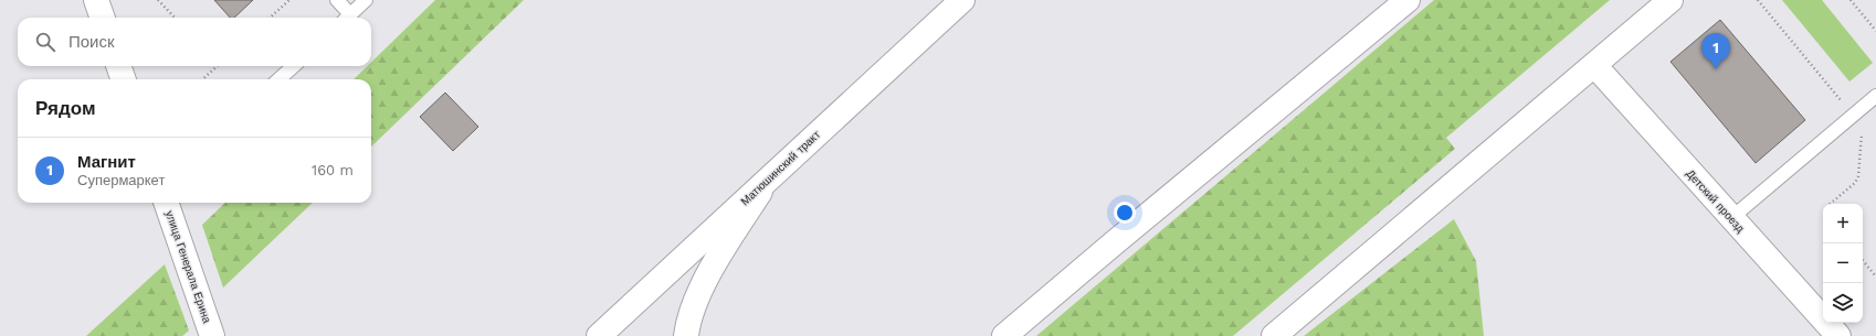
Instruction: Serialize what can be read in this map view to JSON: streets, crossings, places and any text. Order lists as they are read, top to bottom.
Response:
{
  "streets": {
    "street": ["Матюшинский тракт", "Детский проезд", "улица Генерала Ерина"]
  },
  "page": {
    "search": "Поиск",
    "pins": "1",
    "heading": "Рядом",
    "list": [
      {
        "mark": "1",
        "name": "Магнит",
        "note": "Супермаркет",
        "value": "160 m"
      }
    ],
    "map_buttons": ["+", "−"]
  }
}
